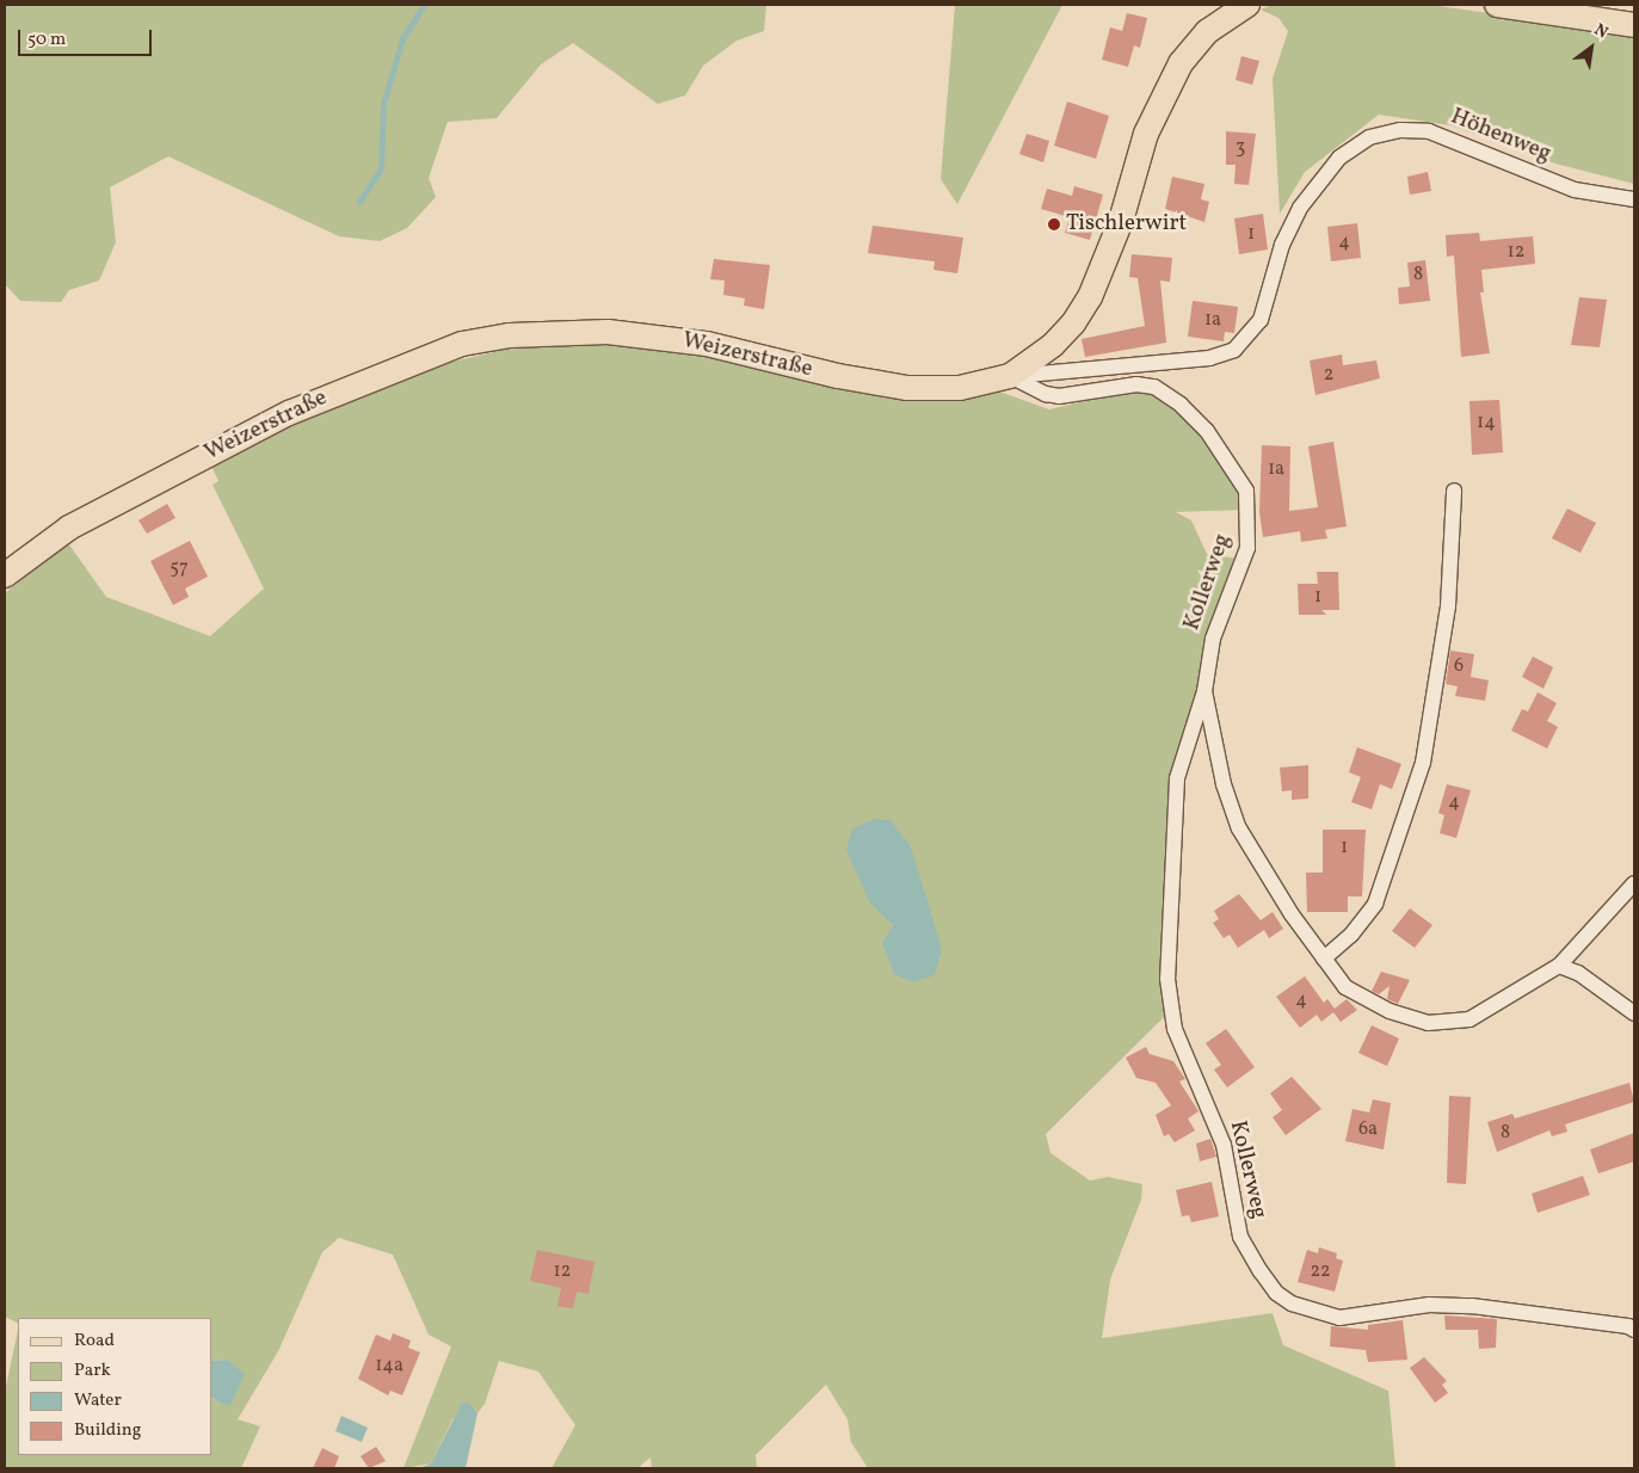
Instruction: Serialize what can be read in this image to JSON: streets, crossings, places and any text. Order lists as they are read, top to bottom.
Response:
{
  "streets": {
    "main road": ["Weizerstraße"],
    "street": ["Höhenweg", "Kollerweg"]
  },
  "crossings": [
    ["Höhenweg", "Weizerstraße"],
    ["Höhenweg", "Kollerweg"],
    ["Weizerstraße", "Kollerweg"]
  ],
  "places": ["Tischlerwirt"],
  "house_numbers": [
    "3",
    "1",
    "4",
    "12",
    "8",
    "1a",
    "2",
    "14",
    "1a",
    "57",
    "1",
    "6",
    "4",
    "1",
    "4",
    "6a",
    "8",
    "12",
    "22",
    "14a"
  ],
  "legend": [
    "Road",
    "Park",
    "Water",
    "Building"
  ],
  "scale_bar": "50 m",
  "north": "top right"
}
